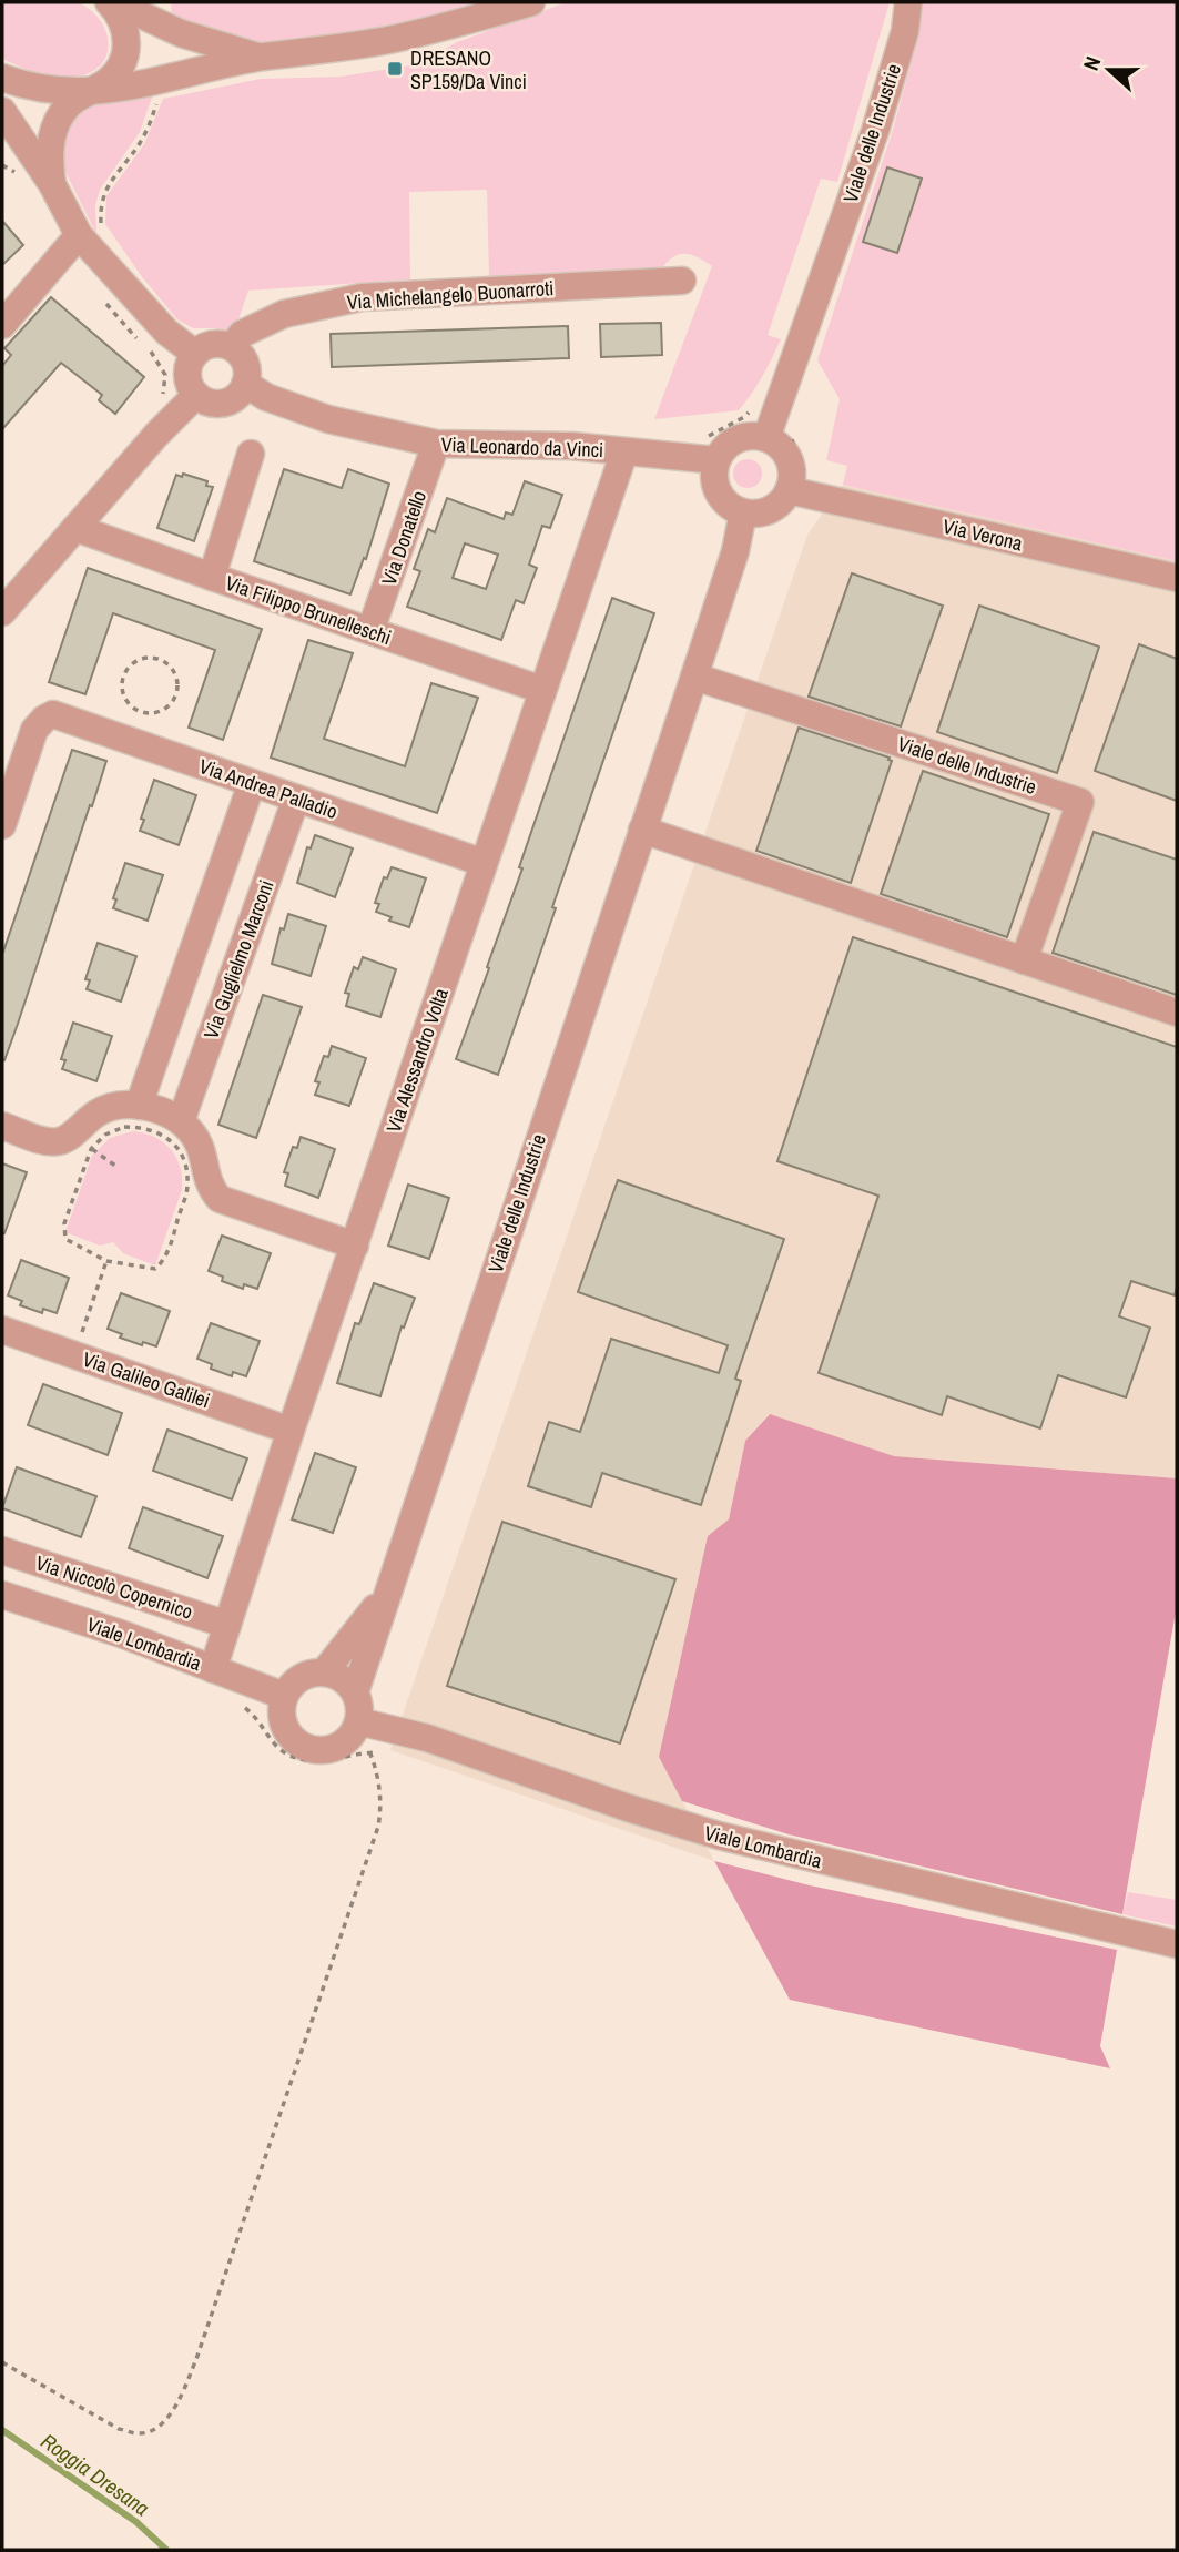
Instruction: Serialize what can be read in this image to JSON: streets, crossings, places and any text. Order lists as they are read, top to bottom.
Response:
{
  "streets": {
    "street": [
      "Viale delle Industrie",
      "Via Michelangelo Buonarroti",
      "Via Leonardo da Vinci",
      "Via Verona",
      "Via Donatello",
      "Via Filippo Brunelleschi",
      "Via Andrea Palladio",
      "Via Guglielmo Marconi",
      "Via Alessandro Volta",
      "Via Galileo Galilei",
      "Via Niccolò Copernico",
      "Viale Lombardia"
    ]
  },
  "crossings": [
    ["Viale delle Industrie", "Via Leonardo da Vinci"],
    ["Viale delle Industrie", "Via Verona"],
    ["Viale delle Industrie", "Viale Lombardia"],
    ["Via Michelangelo Buonarroti", "Via Leonardo da Vinci"],
    ["Via Leonardo da Vinci", "Via Verona"],
    ["Via Leonardo da Vinci", "Via Donatello"],
    ["Via Leonardo da Vinci", "Via Alessandro Volta"],
    ["Via Donatello", "Via Filippo Brunelleschi"],
    ["Via Filippo Brunelleschi", "Via Alessandro Volta"],
    ["Via Andrea Palladio", "Via Guglielmo Marconi"],
    ["Via Andrea Palladio", "Via Alessandro Volta"],
    ["Via Alessandro Volta", "Via Galileo Galilei"],
    ["Via Alessandro Volta", "Via Niccolò Copernico"],
    ["Via Alessandro Volta", "Viale Lombardia"]
  ],
  "water": ["Roggia Dresana"],
  "places": {
    "transit": ["DRESANO SP159/Da Vinci"]
  },
  "north": "left"
}
